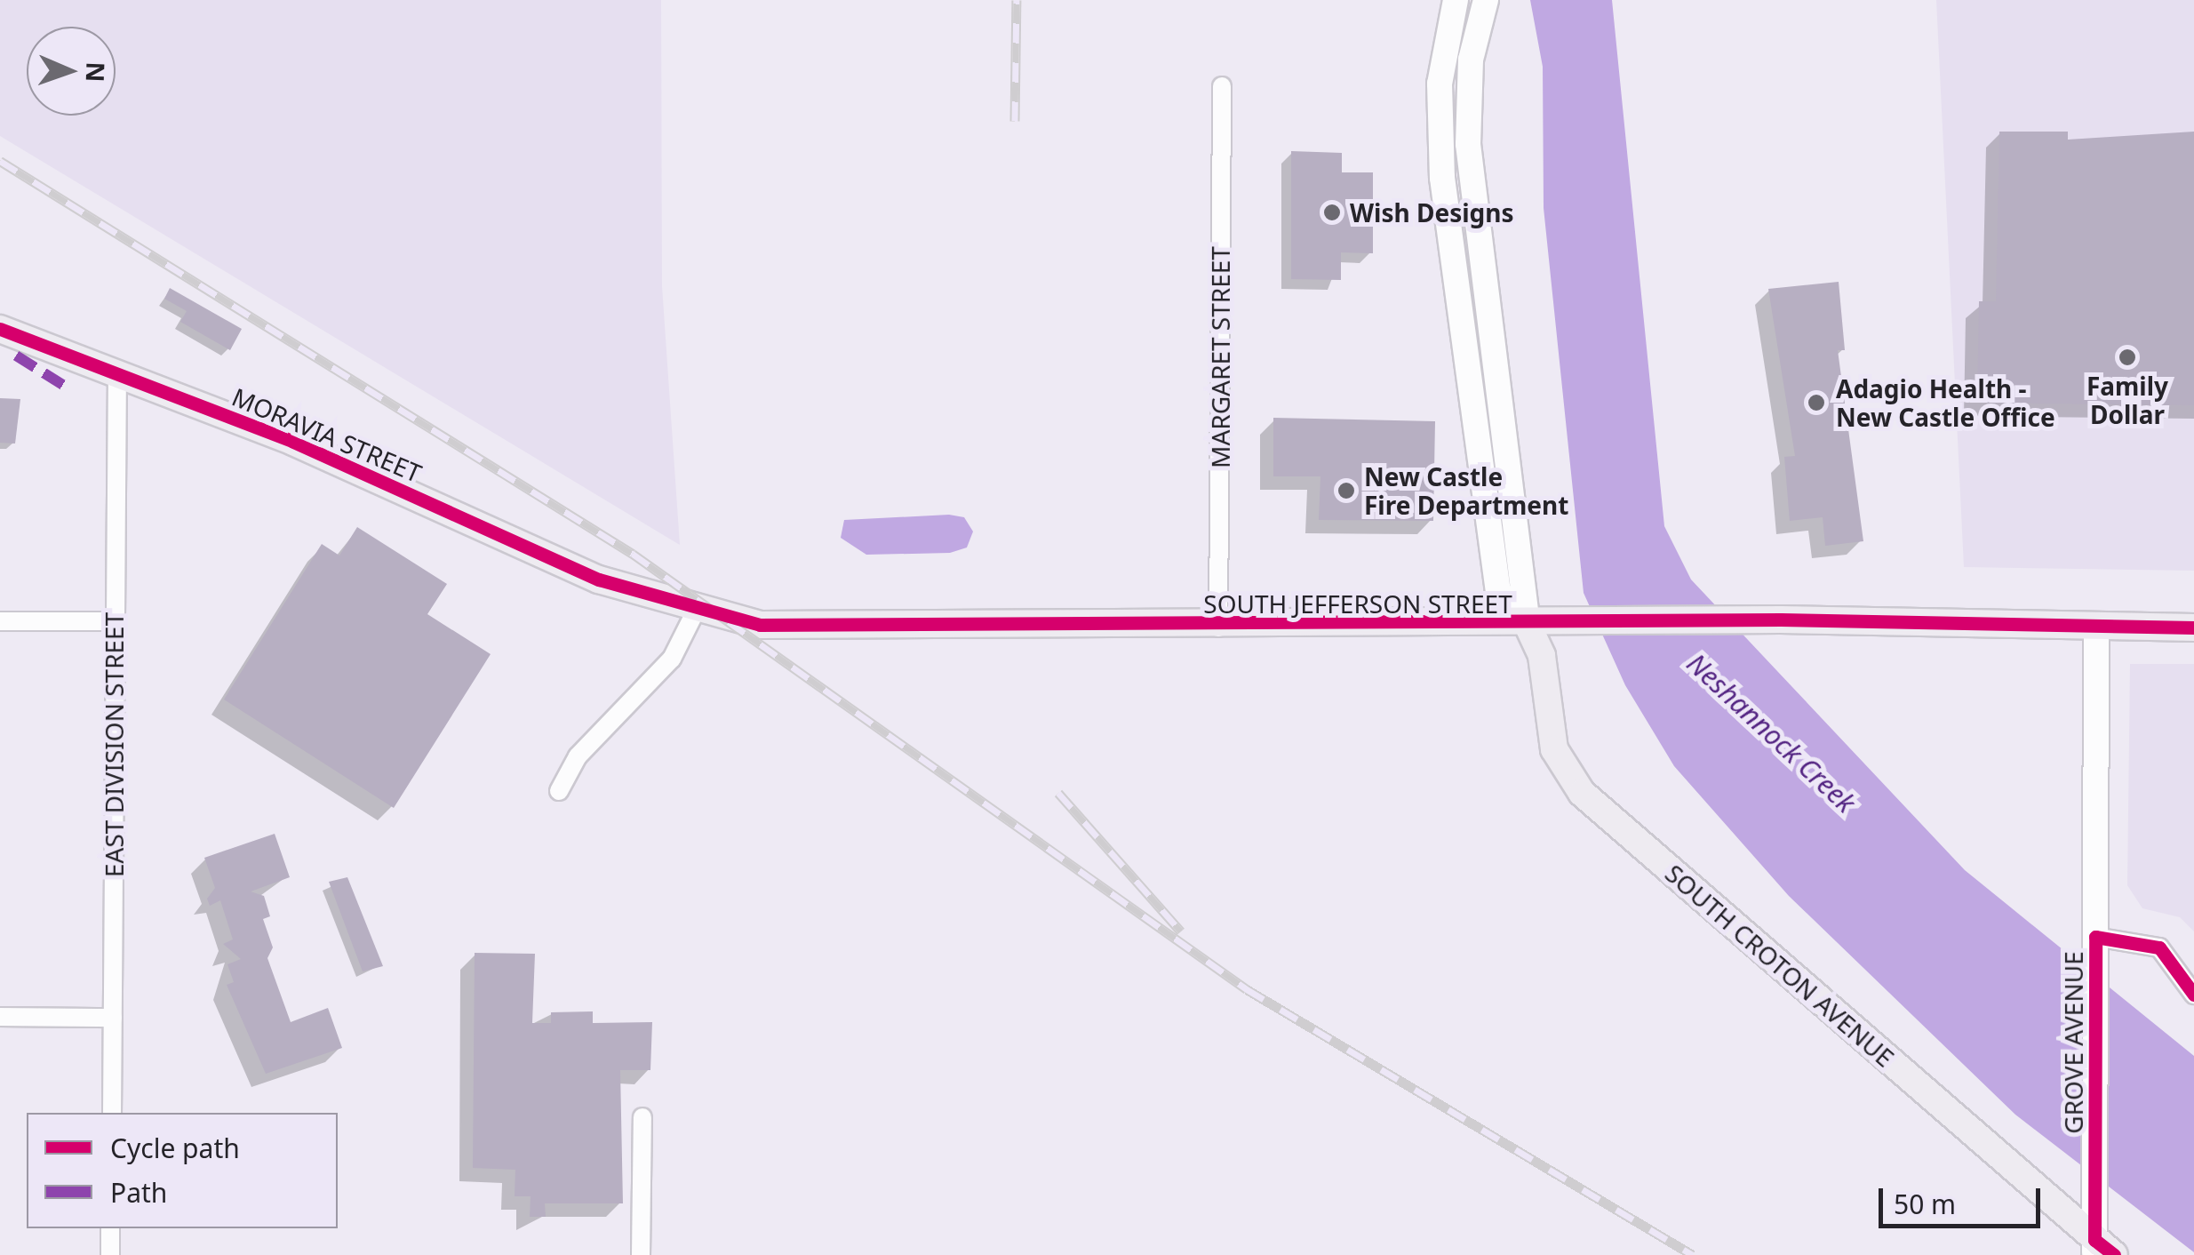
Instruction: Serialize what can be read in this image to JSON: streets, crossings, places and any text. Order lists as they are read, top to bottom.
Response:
{
  "streets": {
    "main road": [
      "MORAVIA STREET",
      "SOUTH JEFFERSON STREET",
      "SOUTH CROTON AVENUE",
      "GROVE AVENUE"
    ],
    "street": ["MARGARET STREET", "EAST DIVISION STREET"]
  },
  "crossings": [
    ["MARGARET STREET", "SOUTH JEFFERSON STREET"],
    ["MORAVIA STREET", "SOUTH JEFFERSON STREET"],
    ["MORAVIA STREET", "EAST DIVISION STREET"],
    ["SOUTH JEFFERSON STREET", "SOUTH CROTON AVENUE"],
    ["SOUTH JEFFERSON STREET", "GROVE AVENUE"],
    ["SOUTH CROTON AVENUE", "GROVE AVENUE"]
  ],
  "water": ["Neshannock Creek"],
  "places": [
    "Wish Designs",
    "Family Dollar",
    "Adagio Health - New Castle Office",
    "New Castle Fire Department"
  ],
  "legend": ["Cycle path", "Path"],
  "scale_bar": "50 m",
  "north": "right"
}
